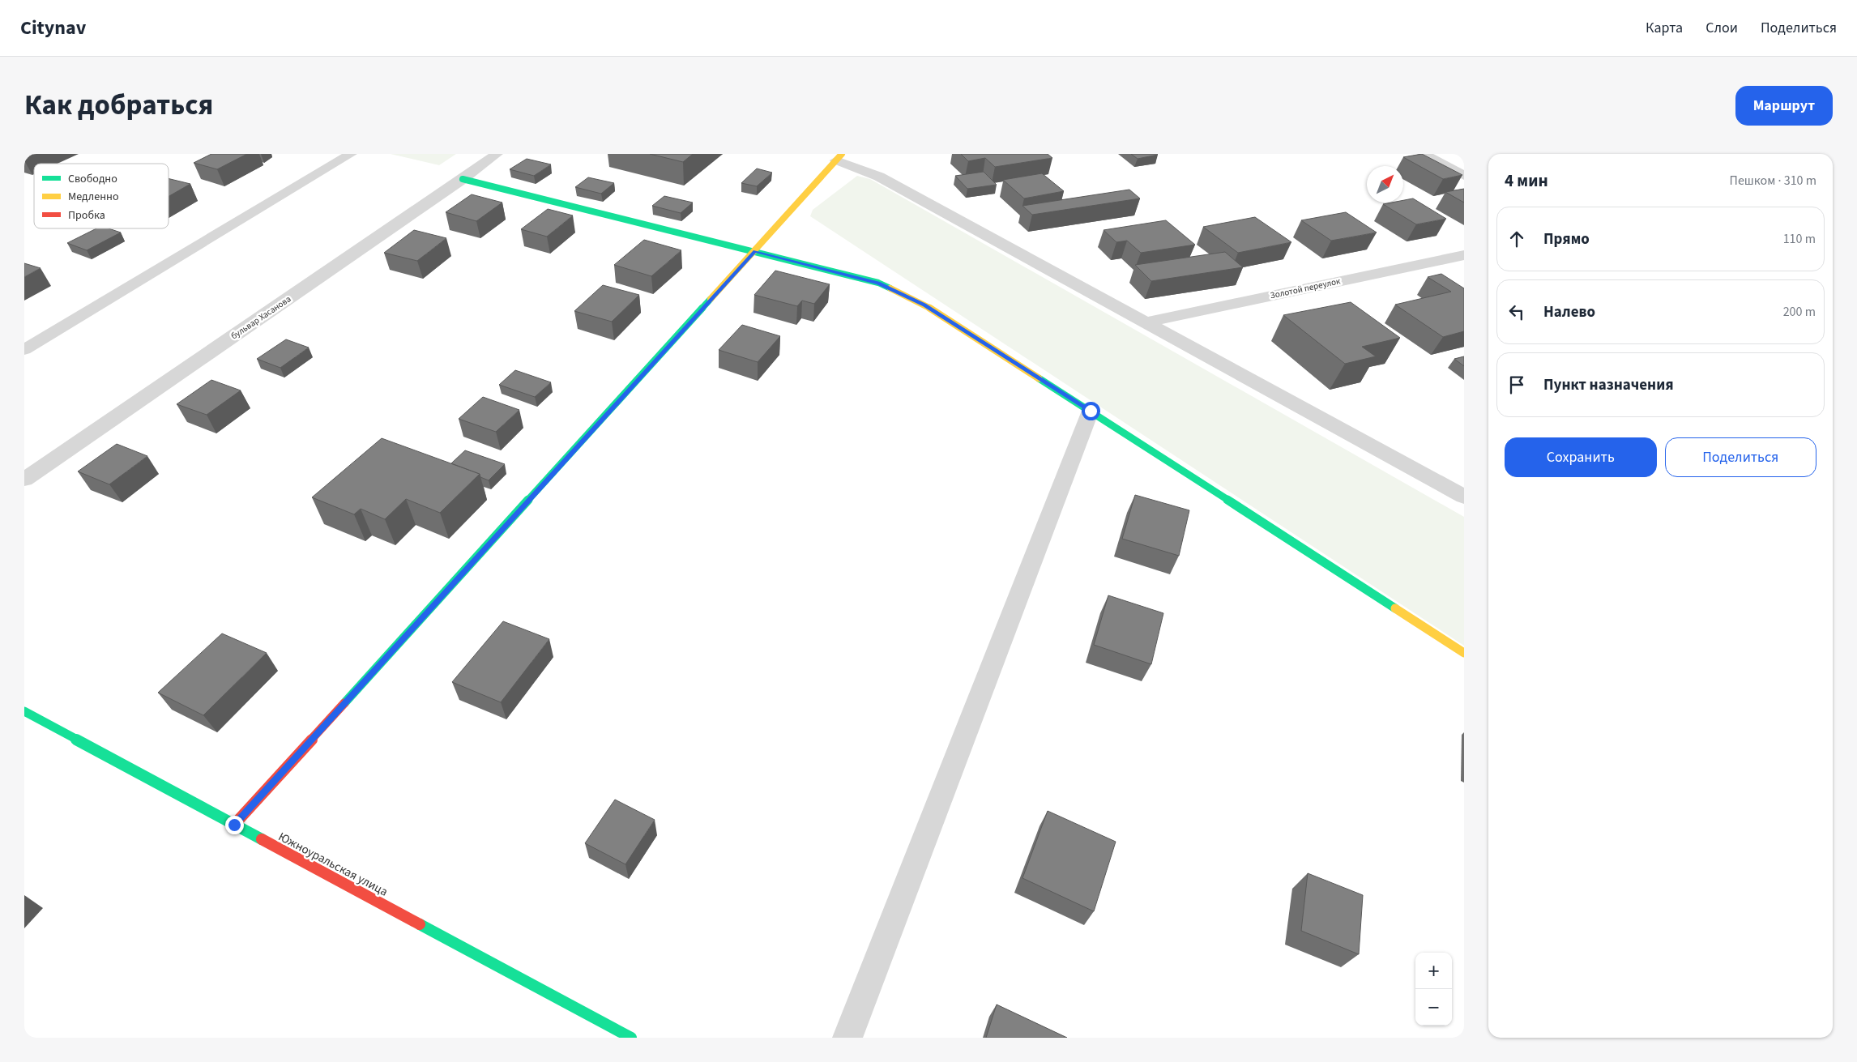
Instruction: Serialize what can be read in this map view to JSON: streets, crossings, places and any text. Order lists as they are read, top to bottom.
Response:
{
  "streets": {
    "street": ["Золотой переулок", "бульвар Хасанова", "Южноуральская улица"]
  },
  "legend": ["Свободно", "Медленно", "Пробка"],
  "north": "top right",
  "page": {
    "header": "Citynav",
    "nav": ["Карта", "Слои", "Поделиться"],
    "title": "Как добраться",
    "buttons": [
      "Маршрут",
      ["Сохранить", "Поделиться"]
    ],
    "heading": ["4 мин", "Пешком · 310 m"],
    "list": [
      ["Прямо", "110 m"],
      ["Налево", "200 m"],
      "Пункт назначения"
    ],
    "map_buttons": ["+", "−"]
  }
}
